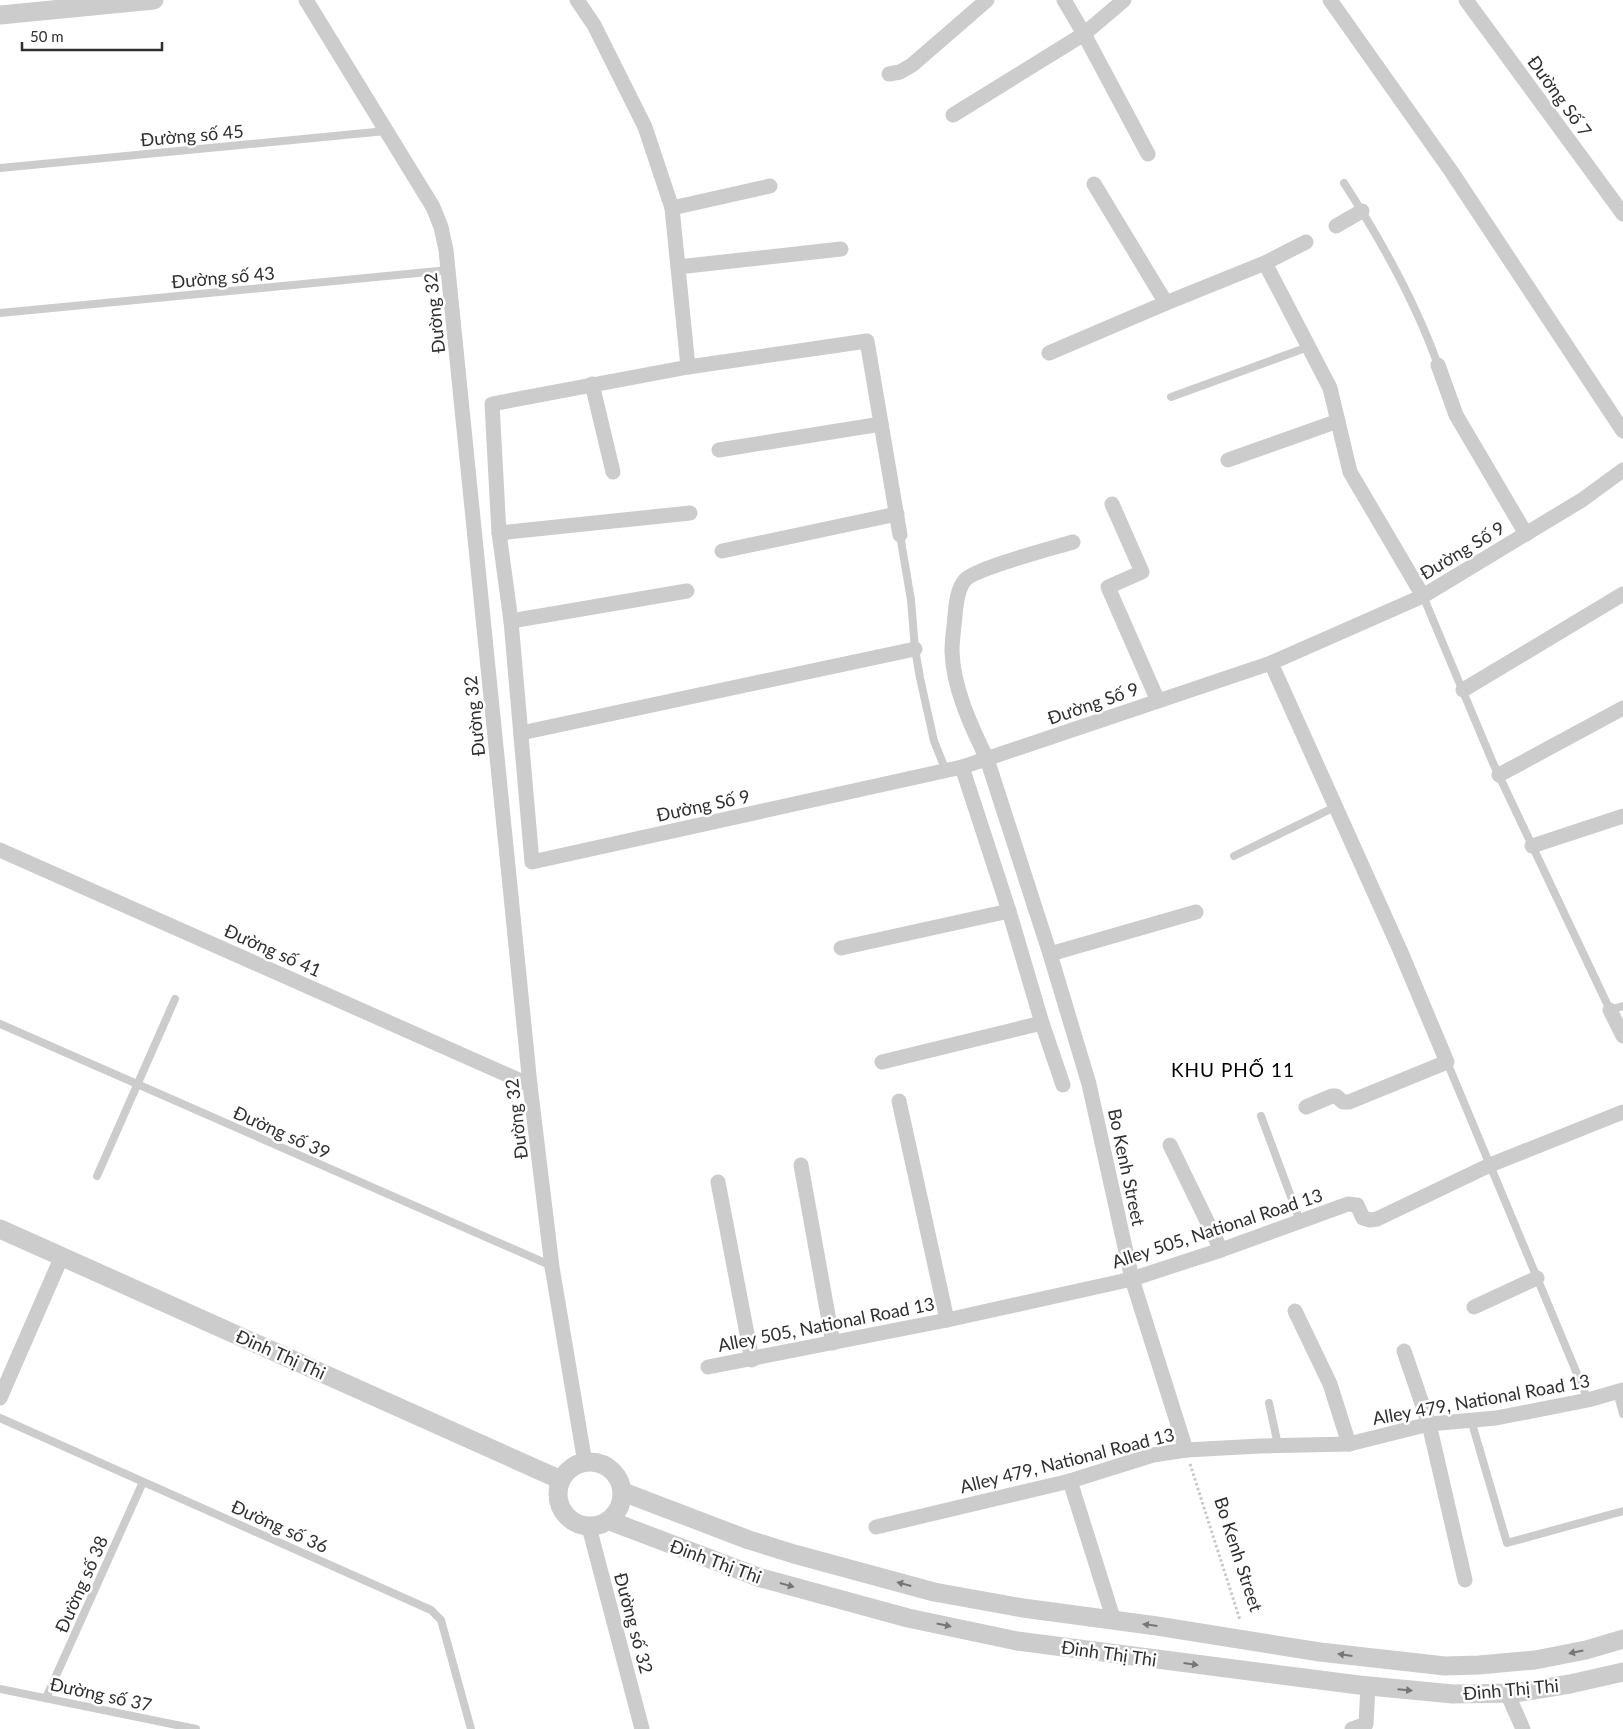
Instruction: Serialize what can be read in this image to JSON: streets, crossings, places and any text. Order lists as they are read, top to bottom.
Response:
{
  "streets": {
    "street": [
      "Đường Số 7",
      "Đường 32",
      "Đường Số 9",
      "Đường số 41",
      "Bo Kenh Street",
      "Alley 505, National Road 13",
      "Đinh Thị Thi",
      "Alley 479, National Road 13",
      "Đường số 32"
    ],
    "lane": [
      "Đường số 45",
      "Đường số 43",
      "Đường số 39",
      "Đường số 36",
      "Đường số 38",
      "Đường số 37"
    ]
  },
  "crossings": [
    ["Đường số 45", "Đường 32"],
    ["Đường số 43", "Đường 32"],
    ["Đường 32", "Đường số 41"],
    ["Đường 32", "Đường số 39"],
    ["Đường 32", "Đinh Thị Thi"],
    ["Đường 32", "Đường số 32"],
    ["Đường Số 9", "Bo Kenh Street"],
    ["Bo Kenh Street", "Alley 505, National Road 13"],
    ["Bo Kenh Street", "Đinh Thị Thi"],
    ["Bo Kenh Street", "Alley 479, National Road 13"],
    ["Đinh Thị Thi", "Đường số 32"],
    ["Đường số 36", "Đường số 38"],
    ["Đường số 38", "Đường số 37"]
  ],
  "districts": ["KHU PHỐ 11"],
  "scale_bar": "50 m"
}
